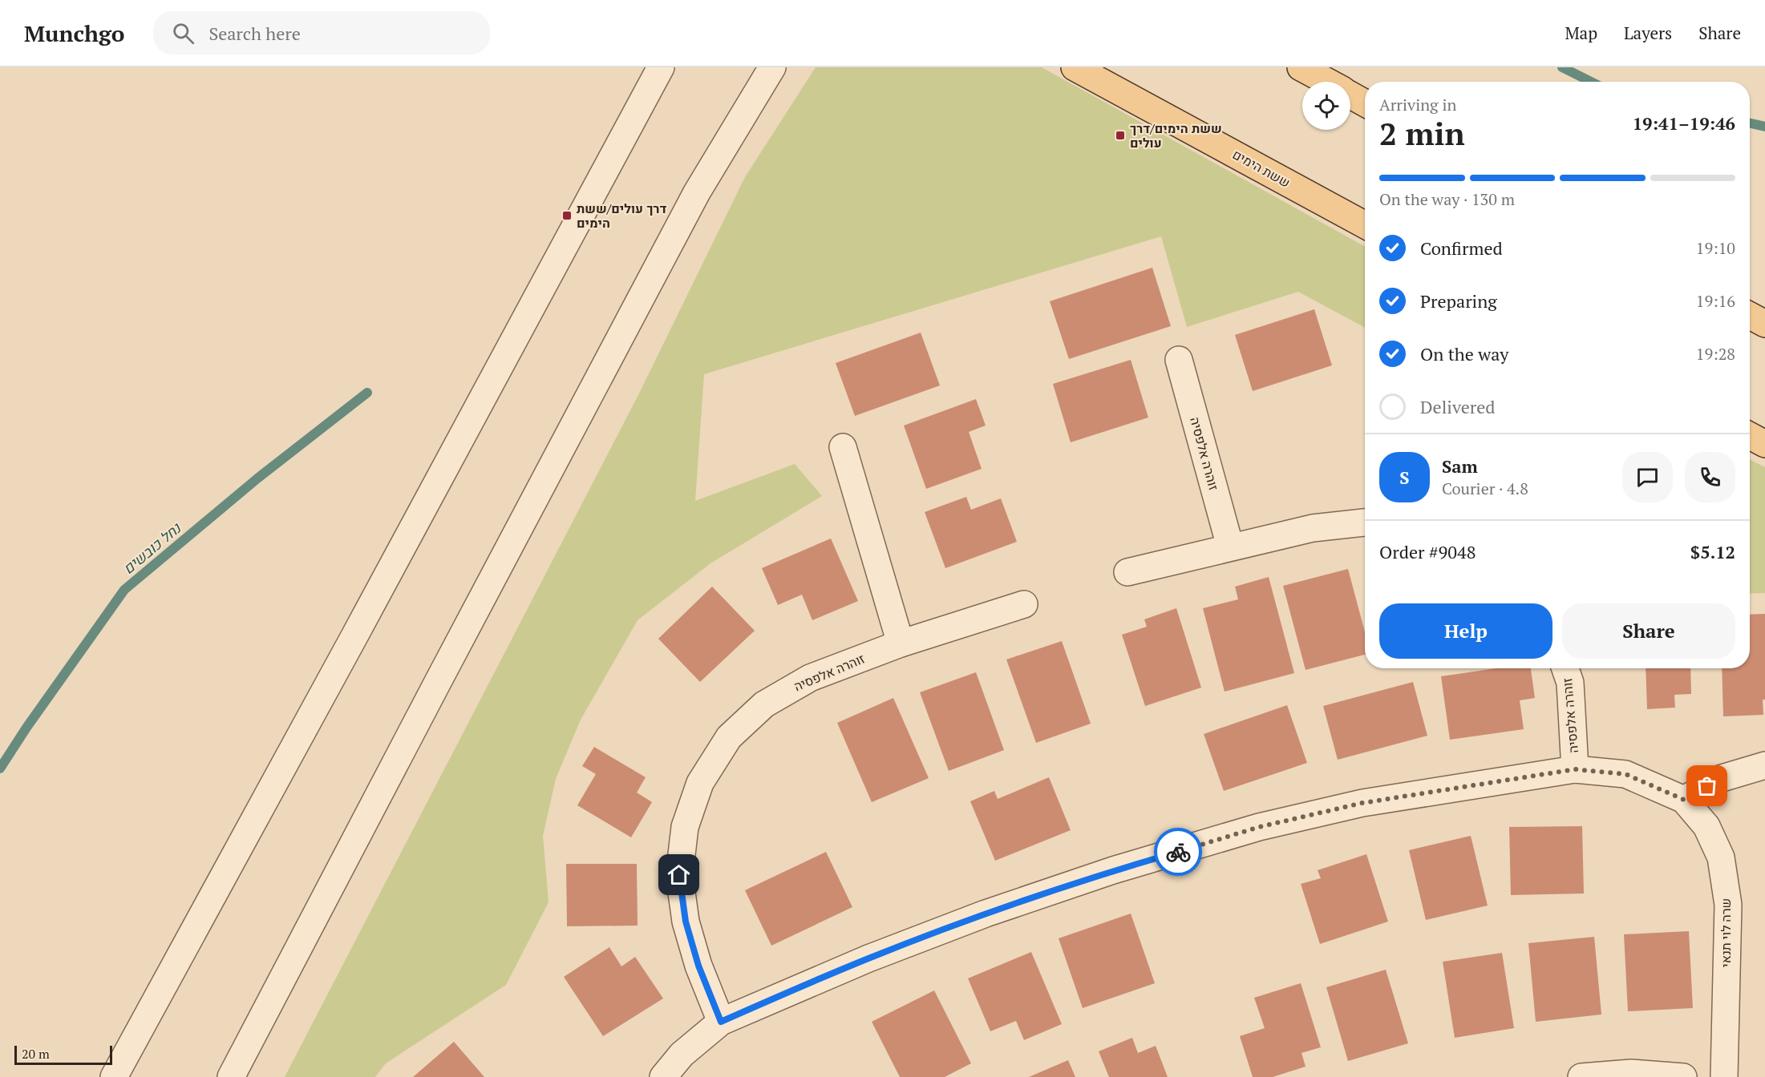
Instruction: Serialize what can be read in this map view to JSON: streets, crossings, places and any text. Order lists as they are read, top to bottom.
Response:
{
  "streets": {
    "main road": ["ששת הימים"],
    "street": ["זוהרה אלפסיה", "שרה לוי תנאי"]
  },
  "crossings": [
    ["זוהרה אלפסיה", "שרה לוי תנאי"]
  ],
  "water": ["נחל כובשים"],
  "places": {
    "transit": ["ששת הימים/דרך עולים", "דרך עולים/ששת הימים"]
  },
  "scale_bar": "20 m",
  "page": {
    "header": "Munchgo",
    "search": "Search here",
    "nav": ["Map", "Layers", "Share"],
    "heading": ["2 min", "Arriving in", "19:41–19:46"],
    "panel": [
      "Sam",
      "Courier · 4.8",
      "Order #9048",
      "$5.12"
    ],
    "bar": "On the way · 130 m",
    "list": [
      ["Confirmed", "19:10"],
      ["Preparing", "19:16"],
      ["On the way", "19:28"],
      "Delivered"
    ],
    "round": "S",
    "buttons": ["Help", "Share"],
    "scale": "20 m"
  }
}
